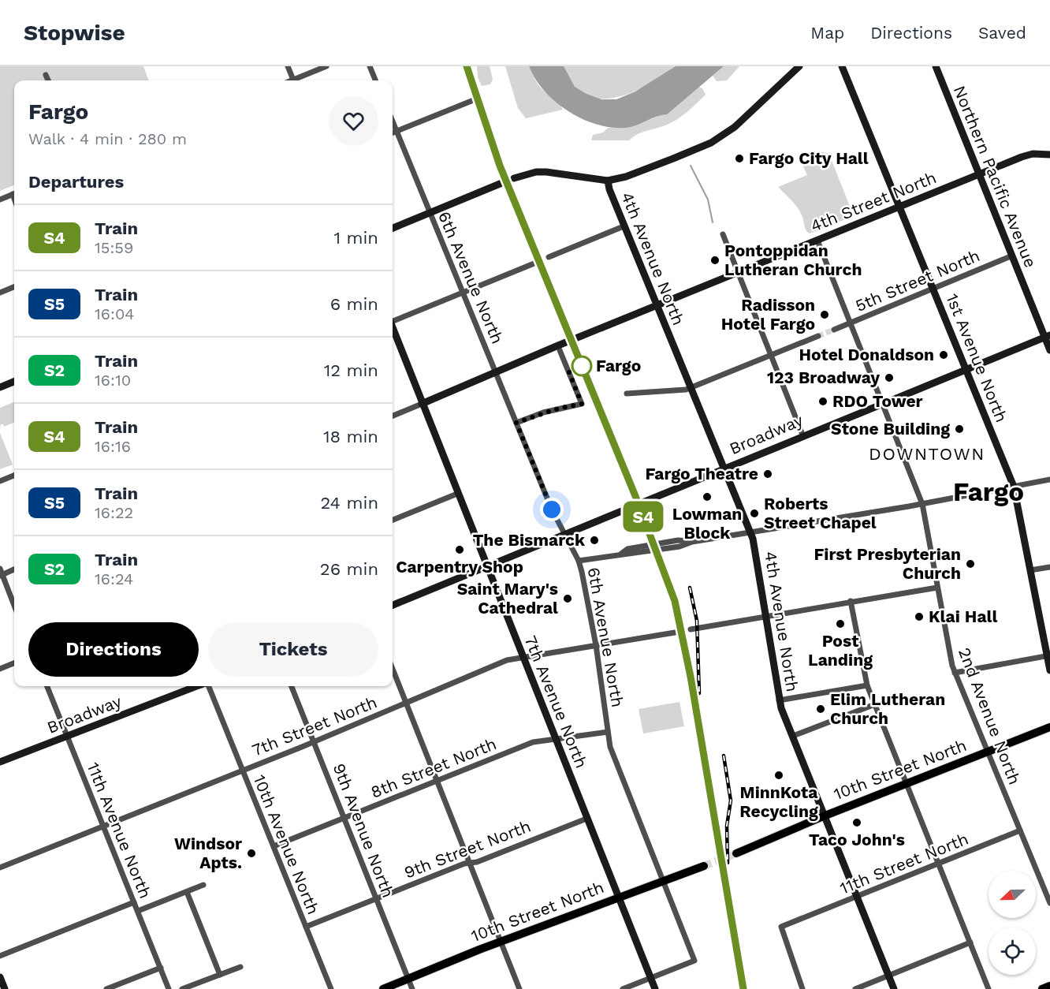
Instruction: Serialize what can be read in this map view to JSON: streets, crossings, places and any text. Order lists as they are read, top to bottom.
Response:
{
  "streets": {
    "main road": ["10th Street North"],
    "street": [
      "Northern Pacific Avenue",
      "4th Street North",
      "4th Avenue North",
      "6th Avenue North",
      "5th Street North",
      "1st Avenue North",
      "Broadway",
      "7th Avenue North",
      "2nd Avenue North",
      "7th Street North",
      "8th Street North",
      "11th Avenue North",
      "9th Avenue North",
      "10th Avenue North",
      "9th Street North",
      "11th Street North"
    ]
  },
  "crossings": [
    ["Northern Pacific Avenue", "4th Street North"],
    ["Northern Pacific Avenue", "5th Street North"],
    ["Northern Pacific Avenue", "Broadway"],
    ["4th Street North", "4th Avenue North"],
    ["4th Street North", "6th Avenue North"],
    ["4th Street North", "1st Avenue North"],
    ["4th Street North", "7th Avenue North"],
    ["4th Street North", "2nd Avenue North"],
    ["4th Avenue North", "Broadway"],
    ["4th Avenue North", "10th Street North"],
    ["4th Avenue North", "11th Street North"],
    ["6th Avenue North", "Broadway"],
    ["6th Avenue North", "7th Avenue North"],
    ["6th Avenue North", "7th Street North"],
    ["6th Avenue North", "8th Street North"],
    ["6th Avenue North", "10th Street North"],
    ["5th Street North", "1st Avenue North"],
    ["5th Street North", "2nd Avenue North"],
    ["1st Avenue North", "Broadway"],
    ["Broadway", "7th Avenue North"],
    ["Broadway", "2nd Avenue North"],
    ["Broadway", "11th Avenue North"],
    ["7th Avenue North", "7th Street North"],
    ["7th Avenue North", "8th Street North"],
    ["7th Avenue North", "10th Street North"],
    ["7th Avenue North", "9th Street North"],
    ["2nd Avenue North", "10th Street North"],
    ["2nd Avenue North", "11th Street North"],
    ["7th Street North", "11th Avenue North"],
    ["7th Street North", "9th Avenue North"],
    ["7th Street North", "10th Avenue North"],
    ["8th Street North", "9th Avenue North"],
    ["8th Street North", "10th Avenue North"],
    ["10th Street North", "9th Avenue North"],
    ["9th Avenue North", "9th Street North"],
    ["10th Avenue North", "9th Street North"]
  ],
  "districts": ["DOWNTOWN", "Fargo"],
  "places": [
    "Fargo City Hall",
    "Pontoppidan Lutheran Church",
    "Radisson Hotel Fargo",
    "Hotel Donaldson",
    "Fargo",
    "123 Broadway",
    "RDO Tower",
    "Stone Building",
    "Fargo Theatre",
    "Lowman Block",
    "Roberts Street Chapel",
    "The Bismarck",
    "Carpentry Shop",
    "First Presbyterian Church",
    "Saint Mary's Cathedral",
    "Klai Hall",
    "Post Landing",
    "Elim Lutheran Church",
    "MinnKota Recycling",
    "Taco John's",
    "Windsor Apts."
  ],
  "north": "left",
  "page": {
    "header": "Stopwise",
    "nav": ["Map", "Directions", "Saved"],
    "on_map": "S4",
    "heading": [
      ["Fargo", "Walk · 4 min · 280 m"],
      "Departures"
    ],
    "list": [
      {
        "mark": "S4",
        "name": "Train",
        "note": "15:59",
        "value": "1 min"
      },
      {
        "mark": "S5",
        "name": "Train",
        "note": "16:04",
        "value": "6 min"
      },
      {
        "mark": "S2",
        "name": "Train",
        "note": "16:10",
        "value": "12 min"
      },
      {
        "mark": "S4",
        "name": "Train",
        "note": "16:16",
        "value": "18 min"
      },
      {
        "mark": "S5",
        "name": "Train",
        "note": "16:22",
        "value": "24 min"
      },
      {
        "mark": "S2",
        "name": "Train",
        "note": "16:24",
        "value": "26 min"
      }
    ],
    "buttons": ["Directions", "Tickets"]
  }
}
